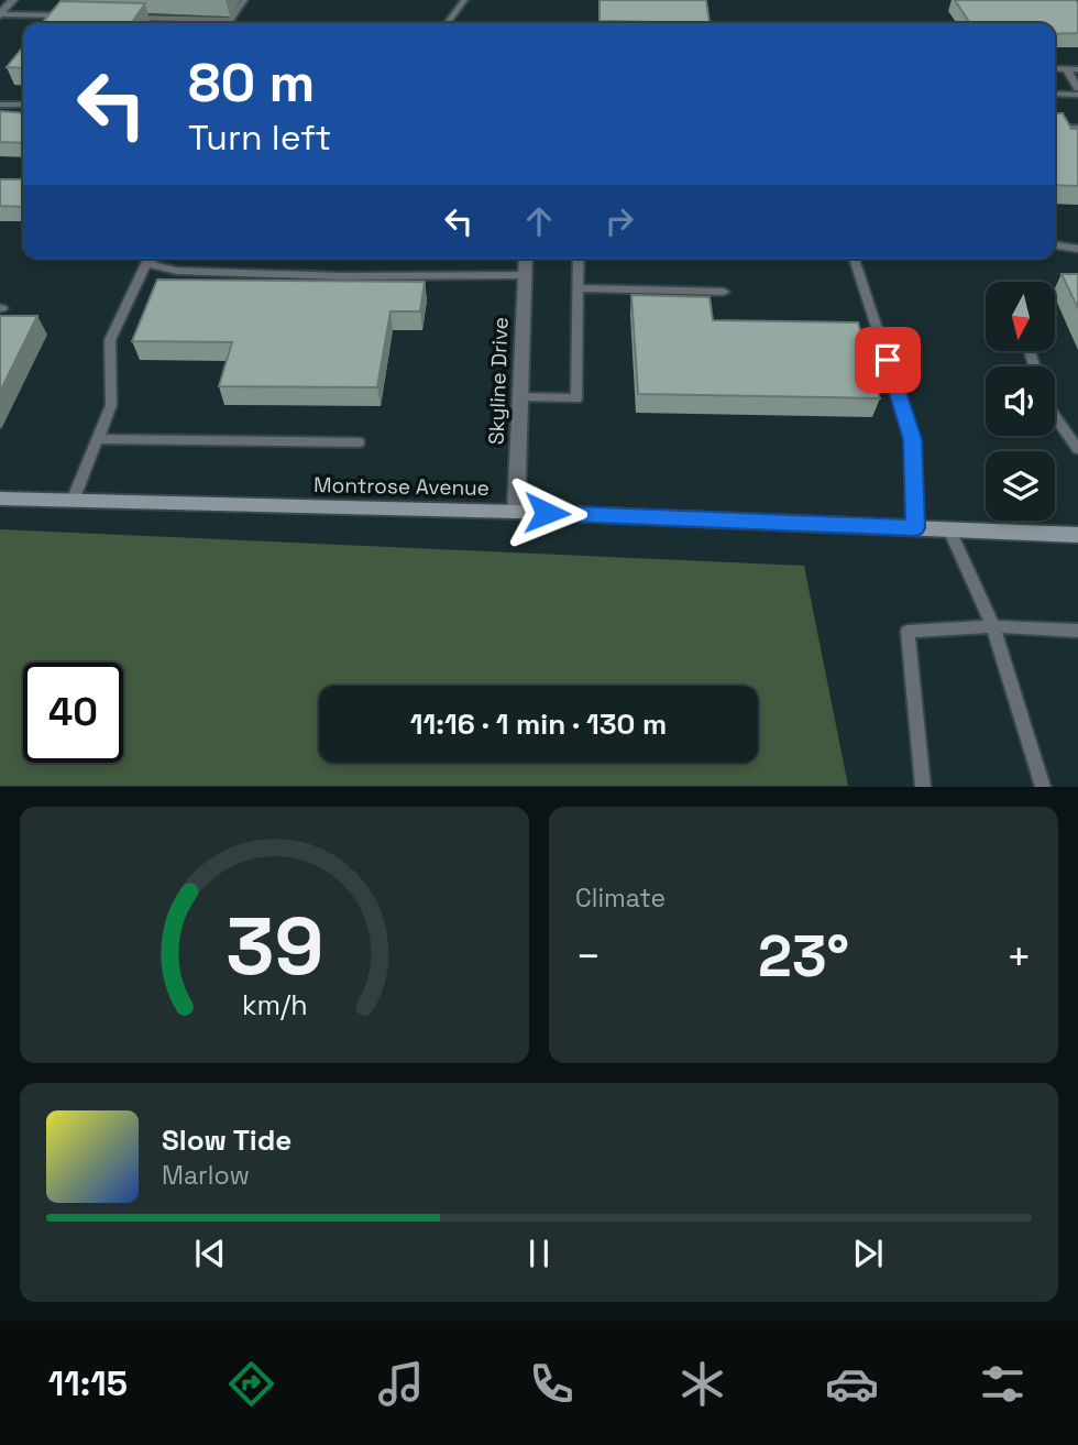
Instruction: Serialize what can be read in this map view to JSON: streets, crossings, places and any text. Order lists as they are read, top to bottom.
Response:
{
  "streets": {
    "street": ["Skyline Drive", "Montrose Avenue"]
  },
  "crossings": [
    ["Skyline Drive", "Montrose Avenue"]
  ],
  "north": "bottom",
  "page": {
    "turn": ["80 m", "Turn left"],
    "limit": "40",
    "trip": "11:16 · 1 min · 130 m",
    "tile": "Climate",
    "heat": ["−", "23°", "+"],
    "song": ["Slow Tide", "Marlow"],
    "tabs": "11:15",
    "gauge": ["39", "km/h"]
  }
}
